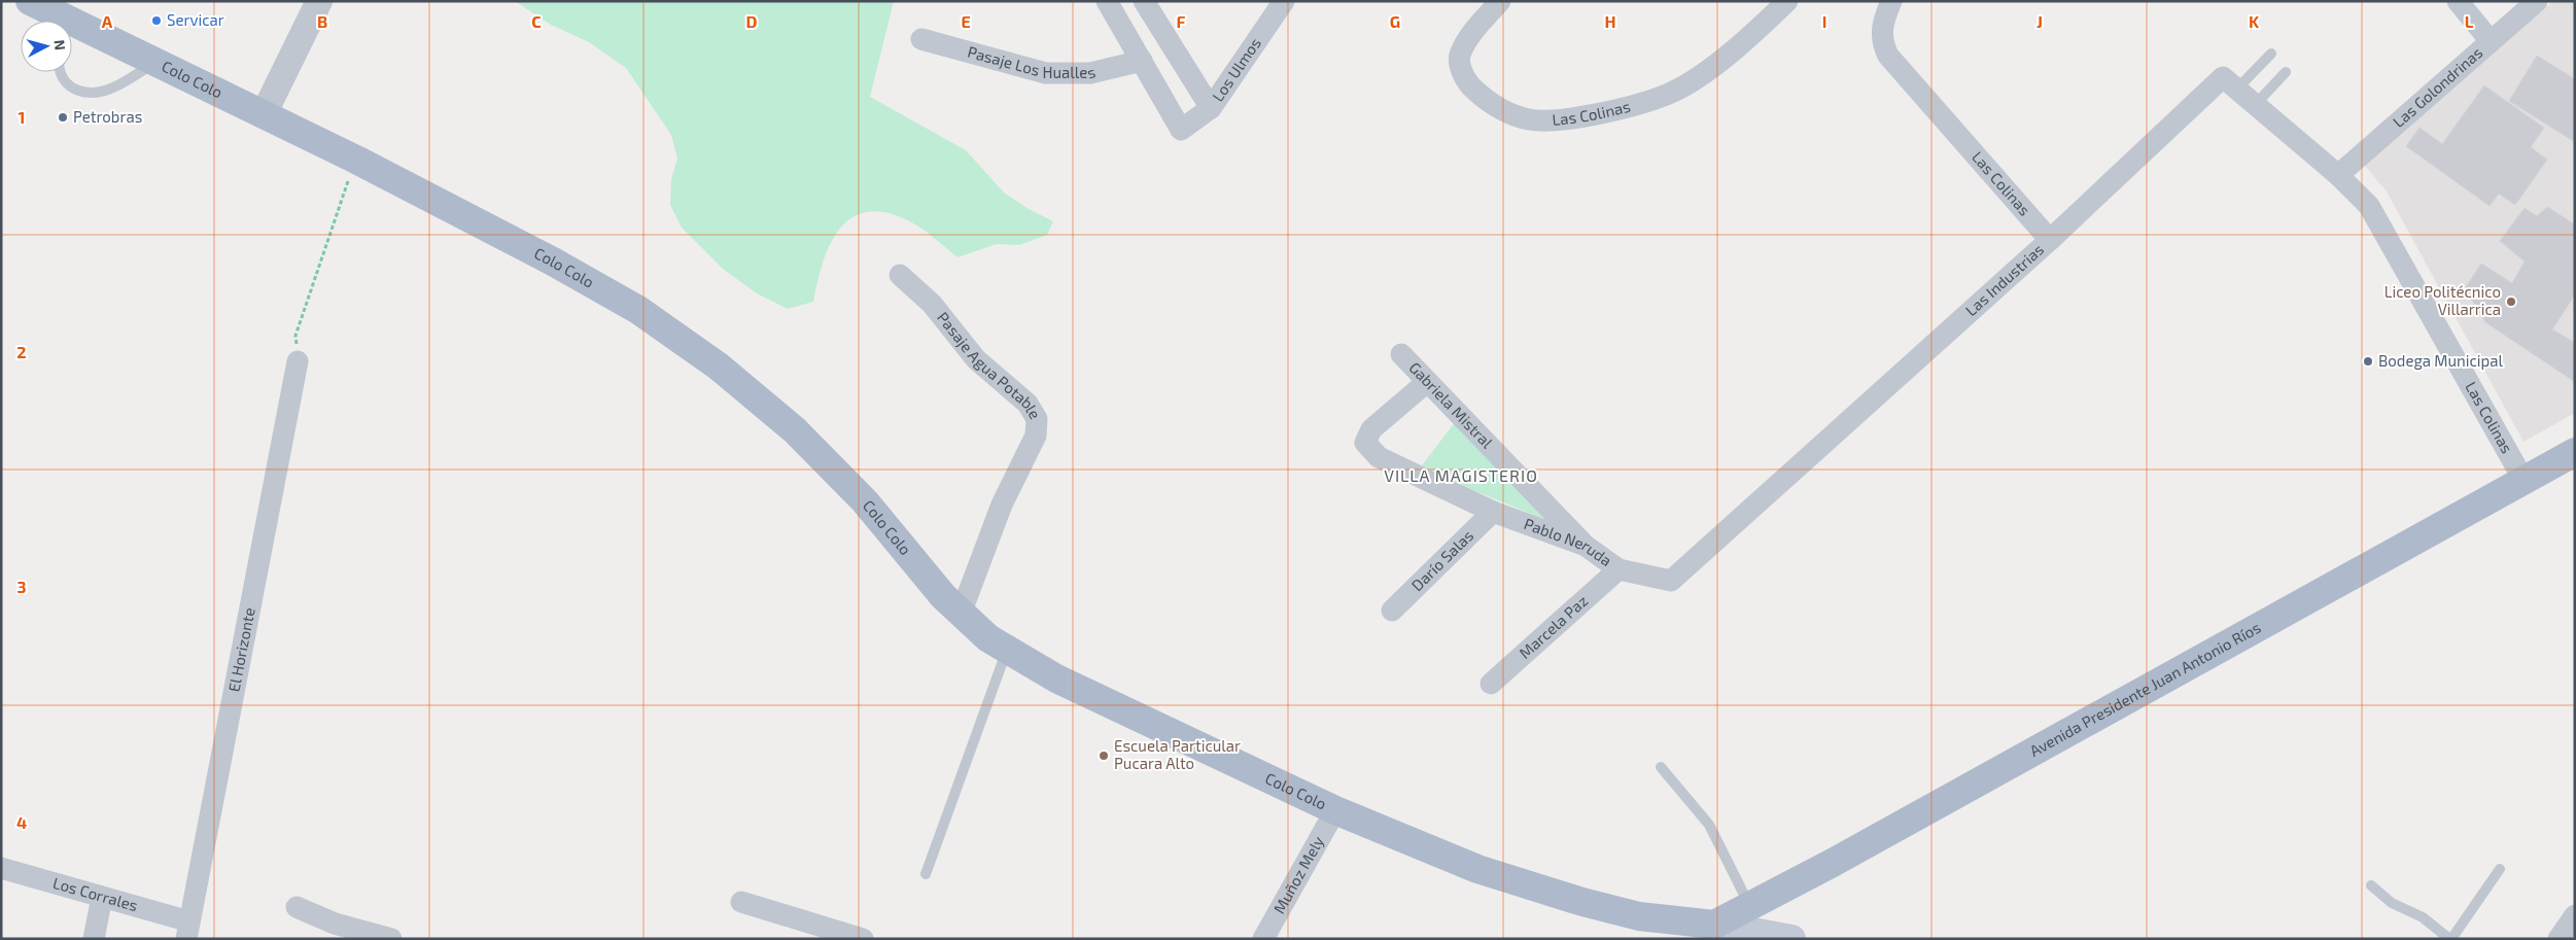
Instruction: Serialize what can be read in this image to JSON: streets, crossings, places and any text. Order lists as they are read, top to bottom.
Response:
{
  "streets": {
    "main road": ["Colo Colo", "Avenida Presidente Juan Antonio Ríos"],
    "street": [
      "Pasaje Los Hualles",
      "Los Ulmos",
      "Las Golondrinas",
      "Las Colinas",
      "Las Industrias",
      "Pasaje Agua Potable",
      "Gabriela Mistral",
      "Pablo Neruda",
      "Darío Salas",
      "Marcela Paz",
      "El Horizonte",
      "Muñoz Mely",
      "Los Corrales"
    ]
  },
  "crossings": [
    ["Pasaje Los Hualles", "Los Ulmos"],
    ["Colo Colo", "Pasaje Agua Potable"],
    ["Colo Colo", "Avenida Presidente Juan Antonio Ríos"],
    ["Colo Colo", "Muñoz Mely"],
    ["Las Golondrinas", "Las Colinas"],
    ["Las Golondrinas", "Las Industrias"],
    ["Las Colinas", "Las Industrias"],
    ["Las Colinas", "Avenida Presidente Juan Antonio Ríos"],
    ["Las Industrias", "Pablo Neruda"],
    ["Gabriela Mistral", "Pablo Neruda"],
    ["Pablo Neruda", "Darío Salas"],
    ["Pablo Neruda", "Marcela Paz"],
    ["El Horizonte", "Los Corrales"]
  ],
  "districts": ["VILLA MAGISTERIO"],
  "places": [
    "Servicar",
    "Petrobras",
    "Liceo Politécnico Villarrica",
    "Bodega Municipal",
    "Escuela Particular Pucara Alto"
  ],
  "north": "right",
  "grid": {
    "columns": [
      "A",
      "B",
      "C",
      "D",
      "E",
      "F",
      "G",
      "H",
      "I",
      "J",
      "K",
      "L"
    ],
    "rows": [
      "1",
      "2",
      "3",
      "4"
    ]
  }
}
